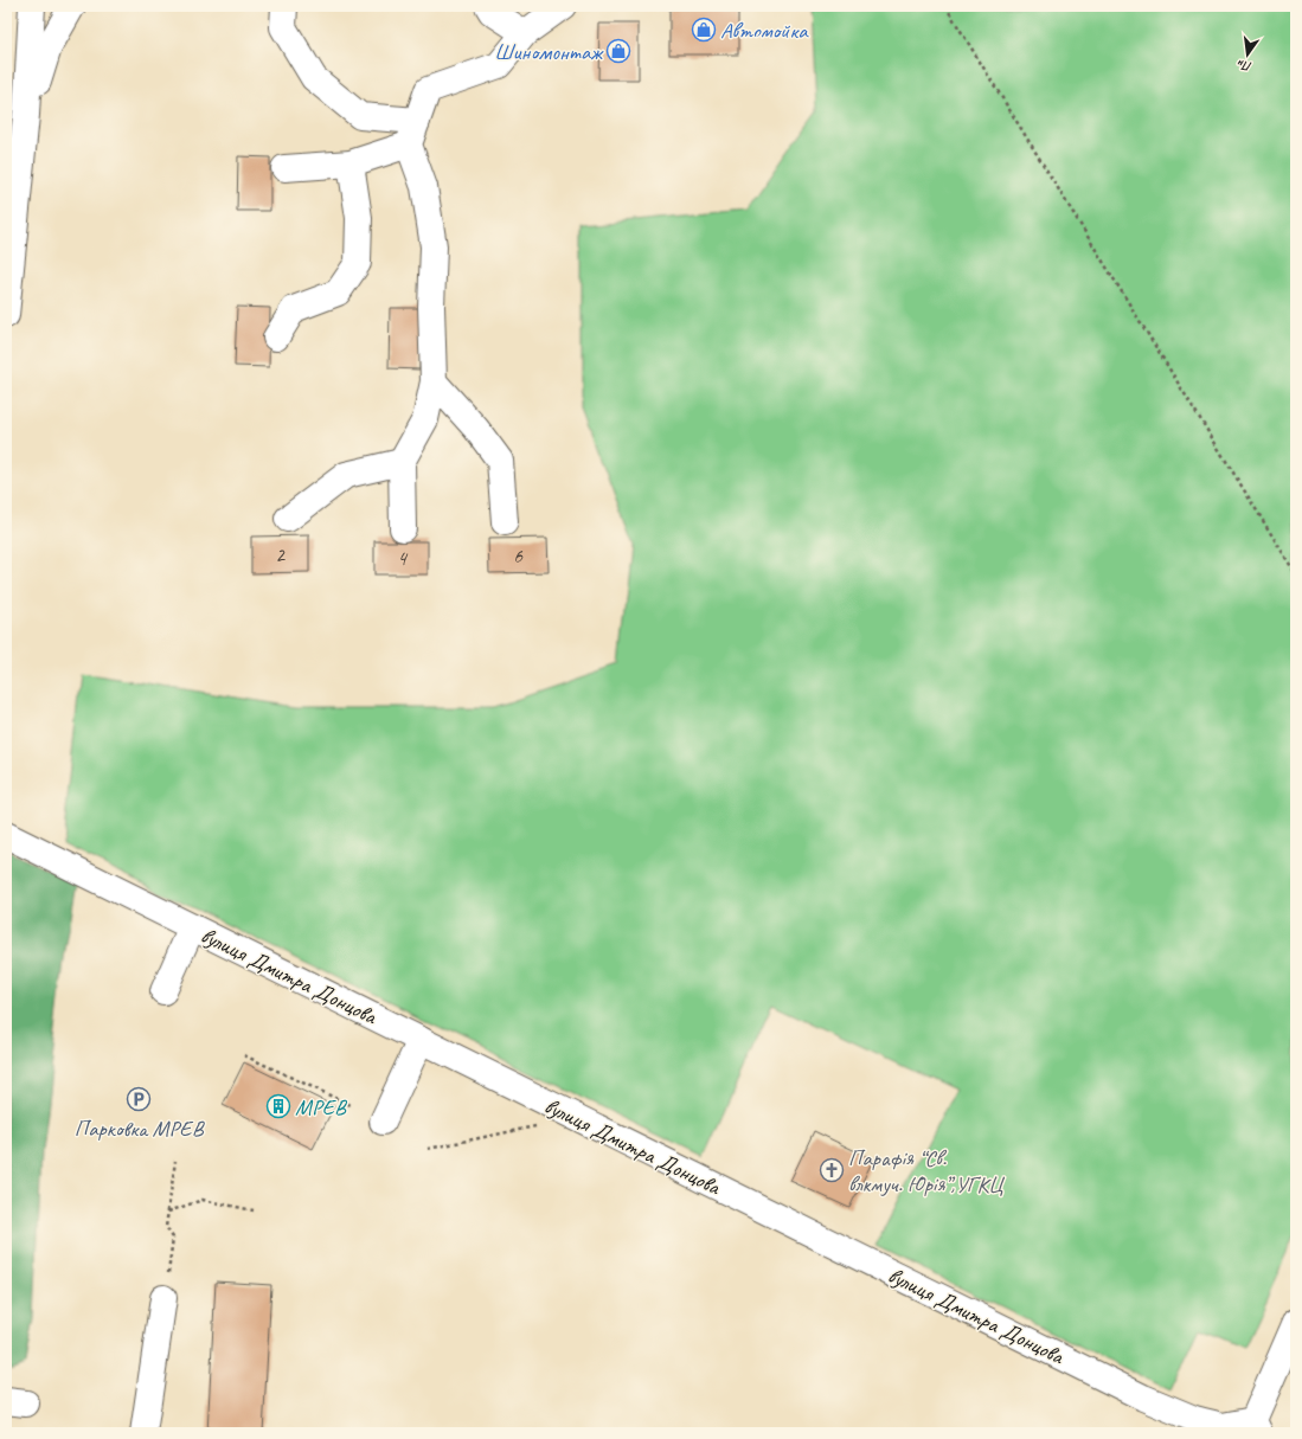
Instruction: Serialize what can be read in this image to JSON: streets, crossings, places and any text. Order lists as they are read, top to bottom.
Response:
{
  "streets": {
    "street": ["вулиця Дмитра Донцова"]
  },
  "places": {
    "shop": ["Автомойка", "Шиномонтаж"],
    "parking": ["Парковка МРЕВ"],
    "building": ["МРЕВ"],
    "church": ["Парафія “Св. влкмуч. Юрія”,УГКЦ"]
  },
  "house_numbers": ["2", "6", "4"],
  "north": "bottom"
}
